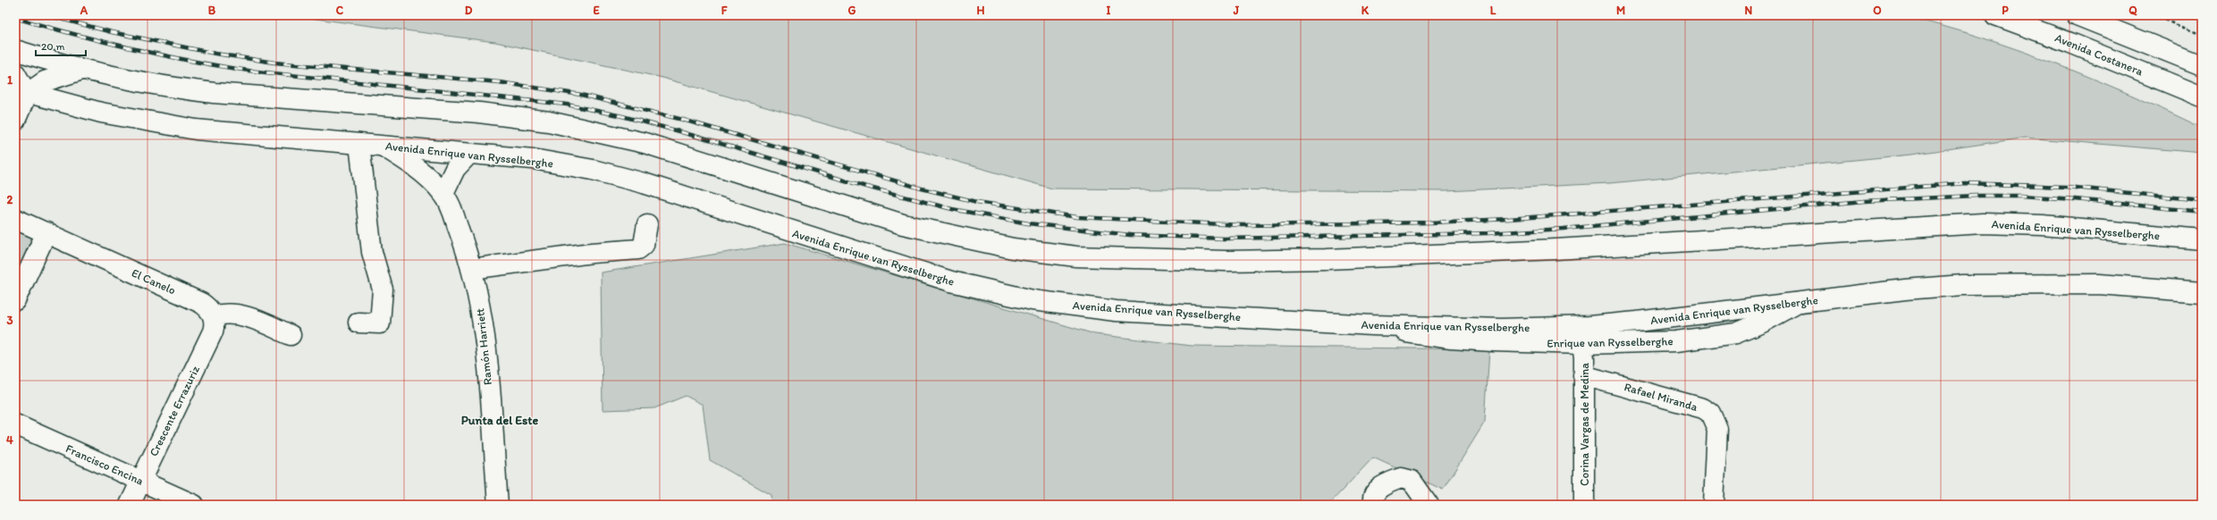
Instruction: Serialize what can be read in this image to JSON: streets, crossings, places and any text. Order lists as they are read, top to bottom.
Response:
{
  "streets": {
    "main road": [
      "Avenida Costanera",
      "Avenida Enrique van Rysselberghe",
      "El Canelo",
      "Enrique van Rysselberghe",
      "Ramón Harriett",
      "Rafael Miranda",
      "Crescente Errazuriz",
      "Corina Vargas de Medina",
      "Francisco Encina"
    ]
  },
  "crossings": [
    ["Avenida Enrique van Rysselberghe", "Enrique van Rysselberghe"],
    ["Avenida Enrique van Rysselberghe", "Ramón Harriett"],
    ["El Canelo", "Crescente Errazuriz"],
    ["Enrique van Rysselberghe", "Corina Vargas de Medina"],
    ["Rafael Miranda", "Corina Vargas de Medina"],
    ["Crescente Errazuriz", "Francisco Encina"]
  ],
  "districts": ["Punta del Este"],
  "scale_bar": "20 m",
  "grid": {
    "columns": [
      "A",
      "B",
      "C",
      "D",
      "E",
      "F",
      "G",
      "H",
      "I",
      "J",
      "K",
      "L",
      "M",
      "N",
      "O",
      "P",
      "Q"
    ],
    "rows": [
      "1",
      "2",
      "3",
      "4"
    ]
  }
}
